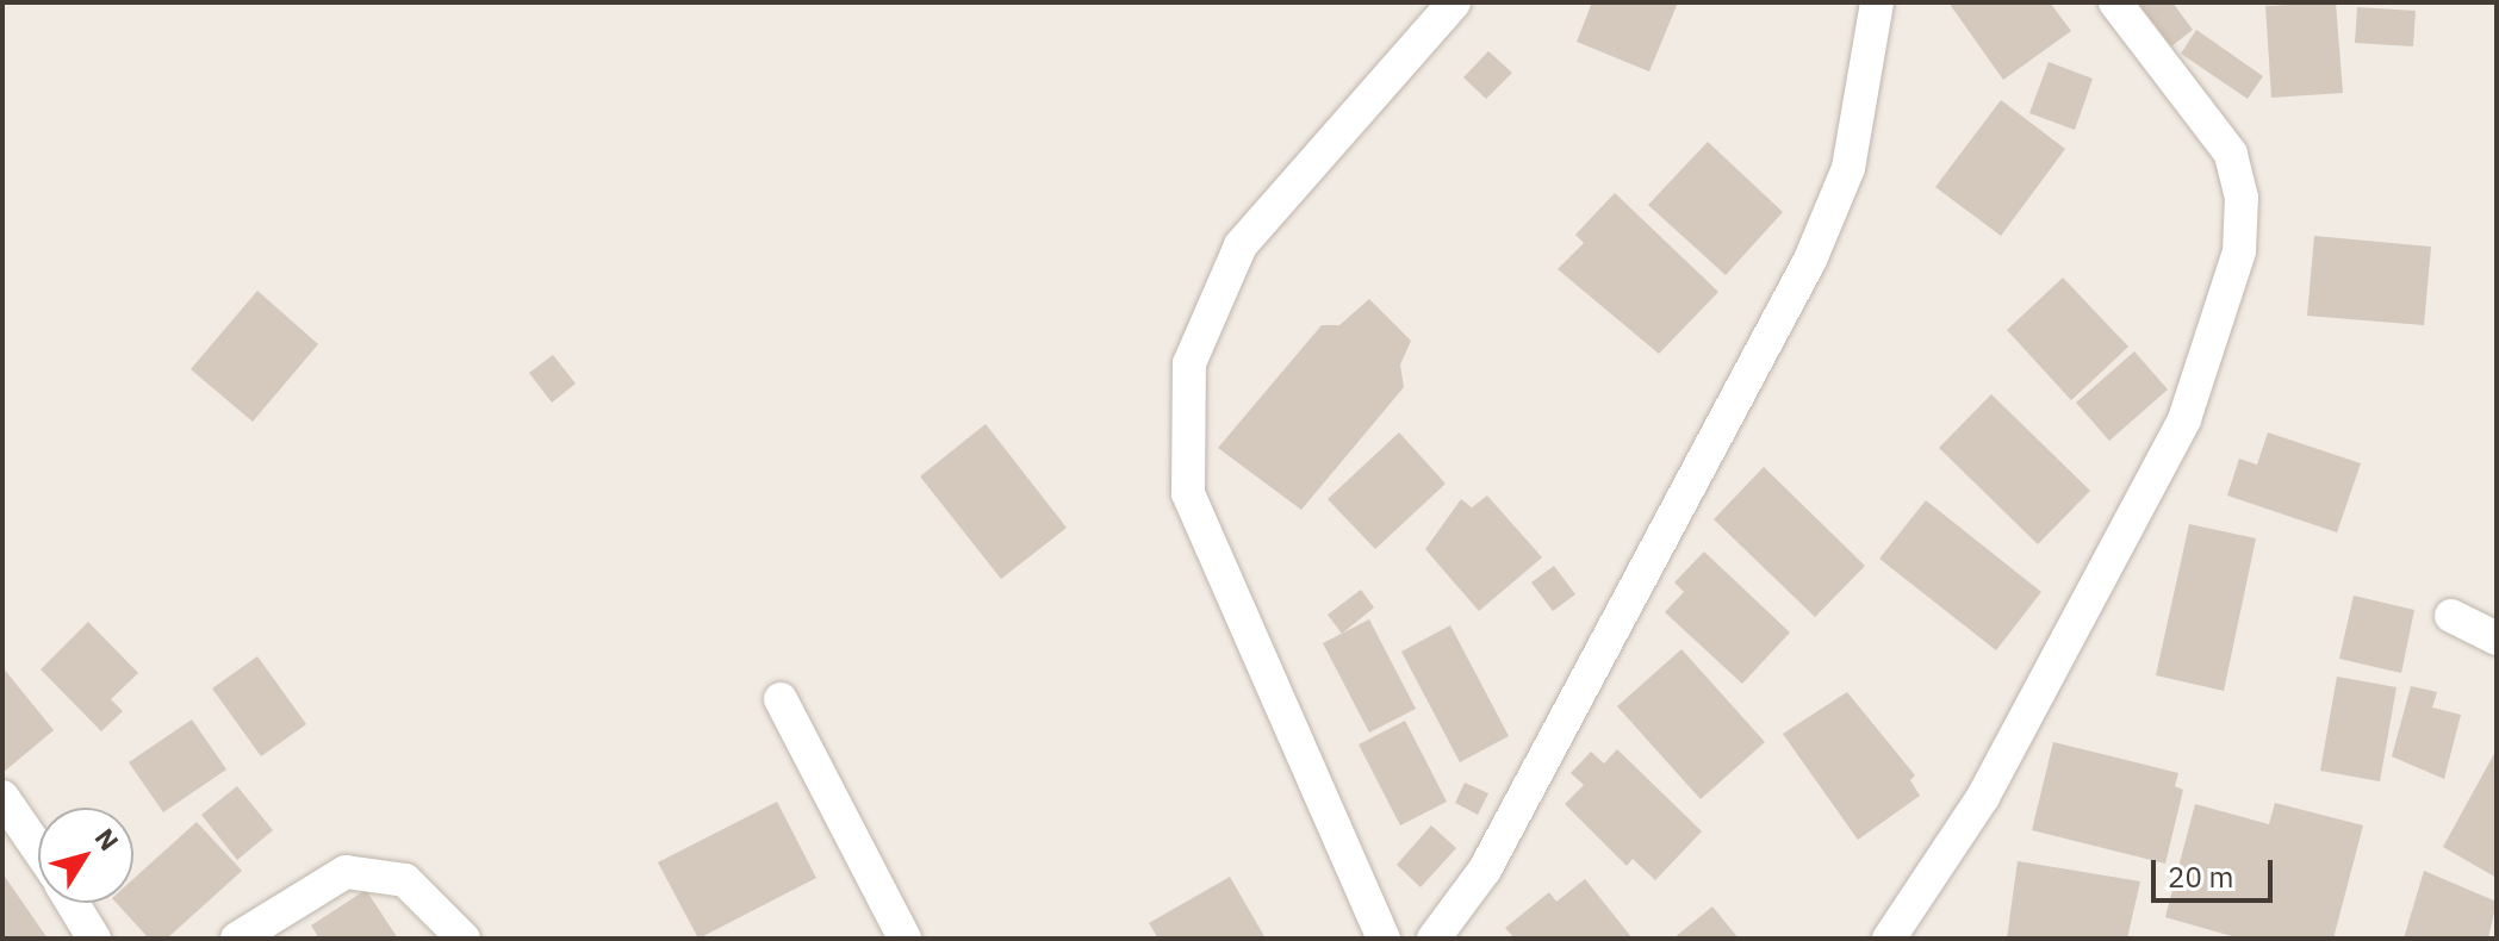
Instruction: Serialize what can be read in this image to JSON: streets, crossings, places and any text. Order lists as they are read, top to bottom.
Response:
{
  "scale_bar": "20 m",
  "north": "top right"
}
